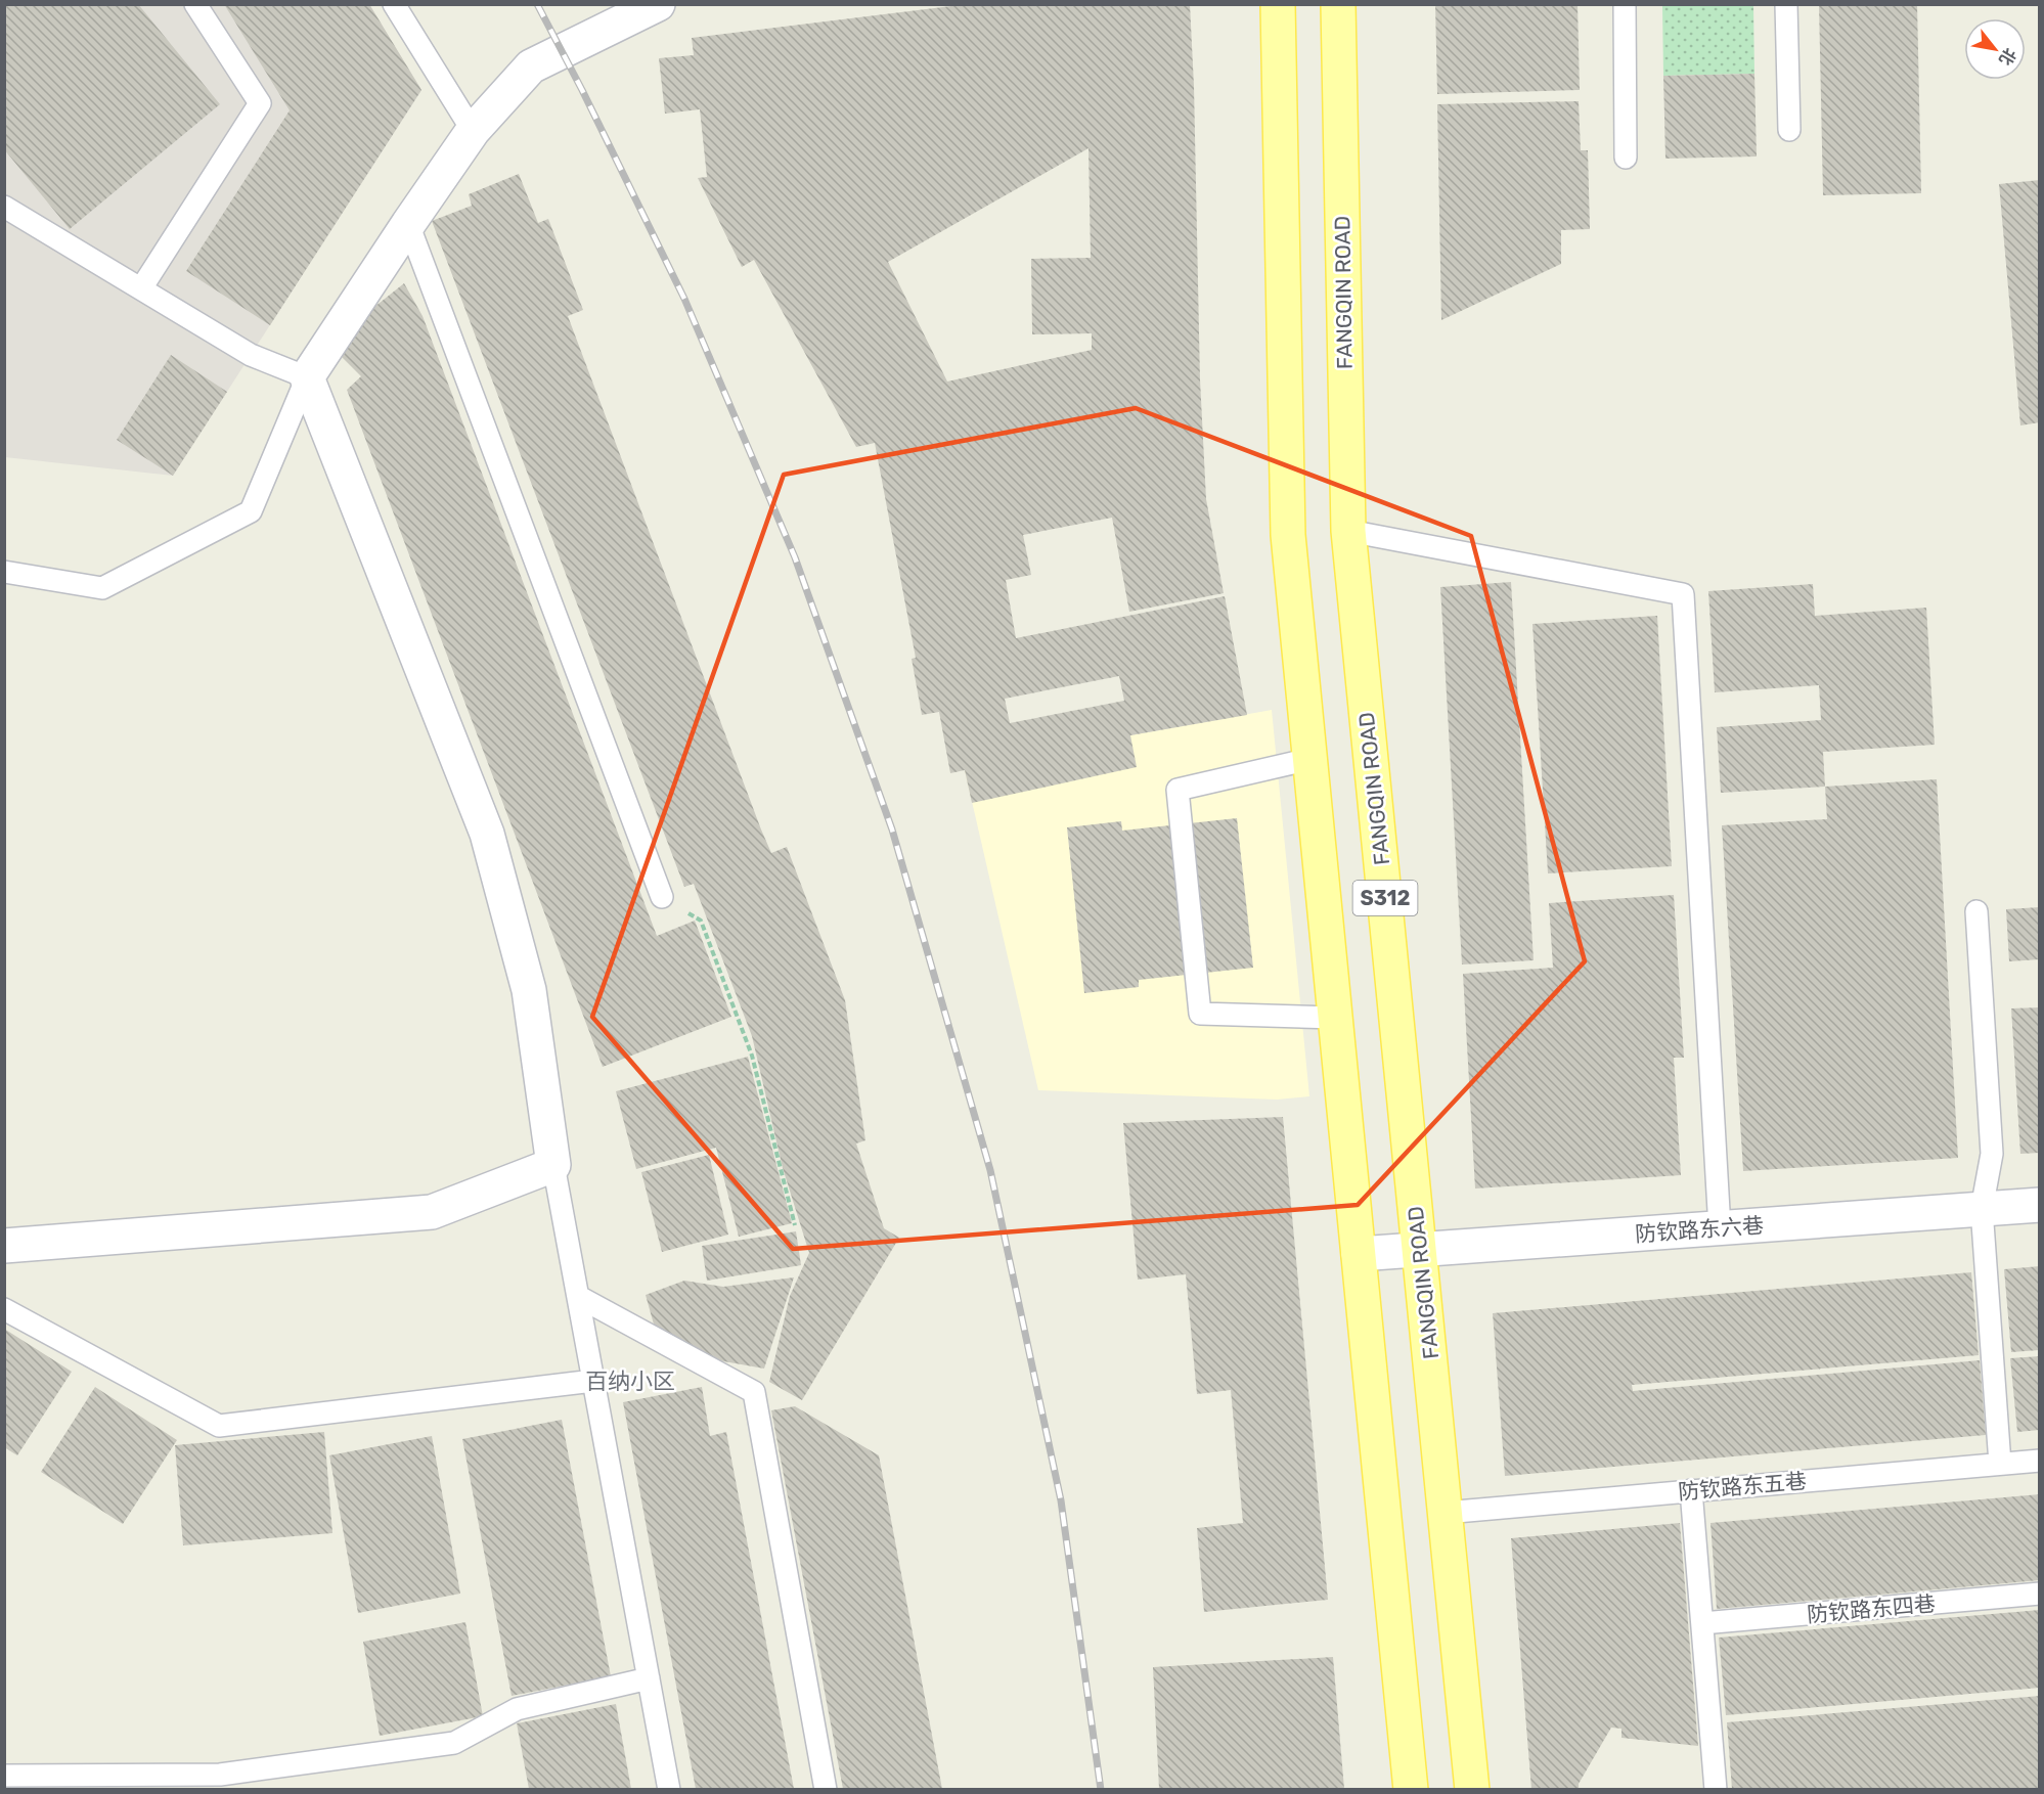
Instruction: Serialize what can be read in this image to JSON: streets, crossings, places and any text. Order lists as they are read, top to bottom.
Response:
{
  "streets": {
    "main road": ["FANGQIN ROAD", "S312"],
    "street": ["防钦路东六巷"],
    "lane": ["防钦路东五巷", "防钦路东四巷"]
  },
  "crossings": [
    ["FANGQIN ROAD", "防钦路东六巷"],
    ["FANGQIN ROAD", "防钦路东五巷"],
    ["S312", "防钦路东六巷"]
  ],
  "districts": ["百纳小区"],
  "north": "bottom right"
}
